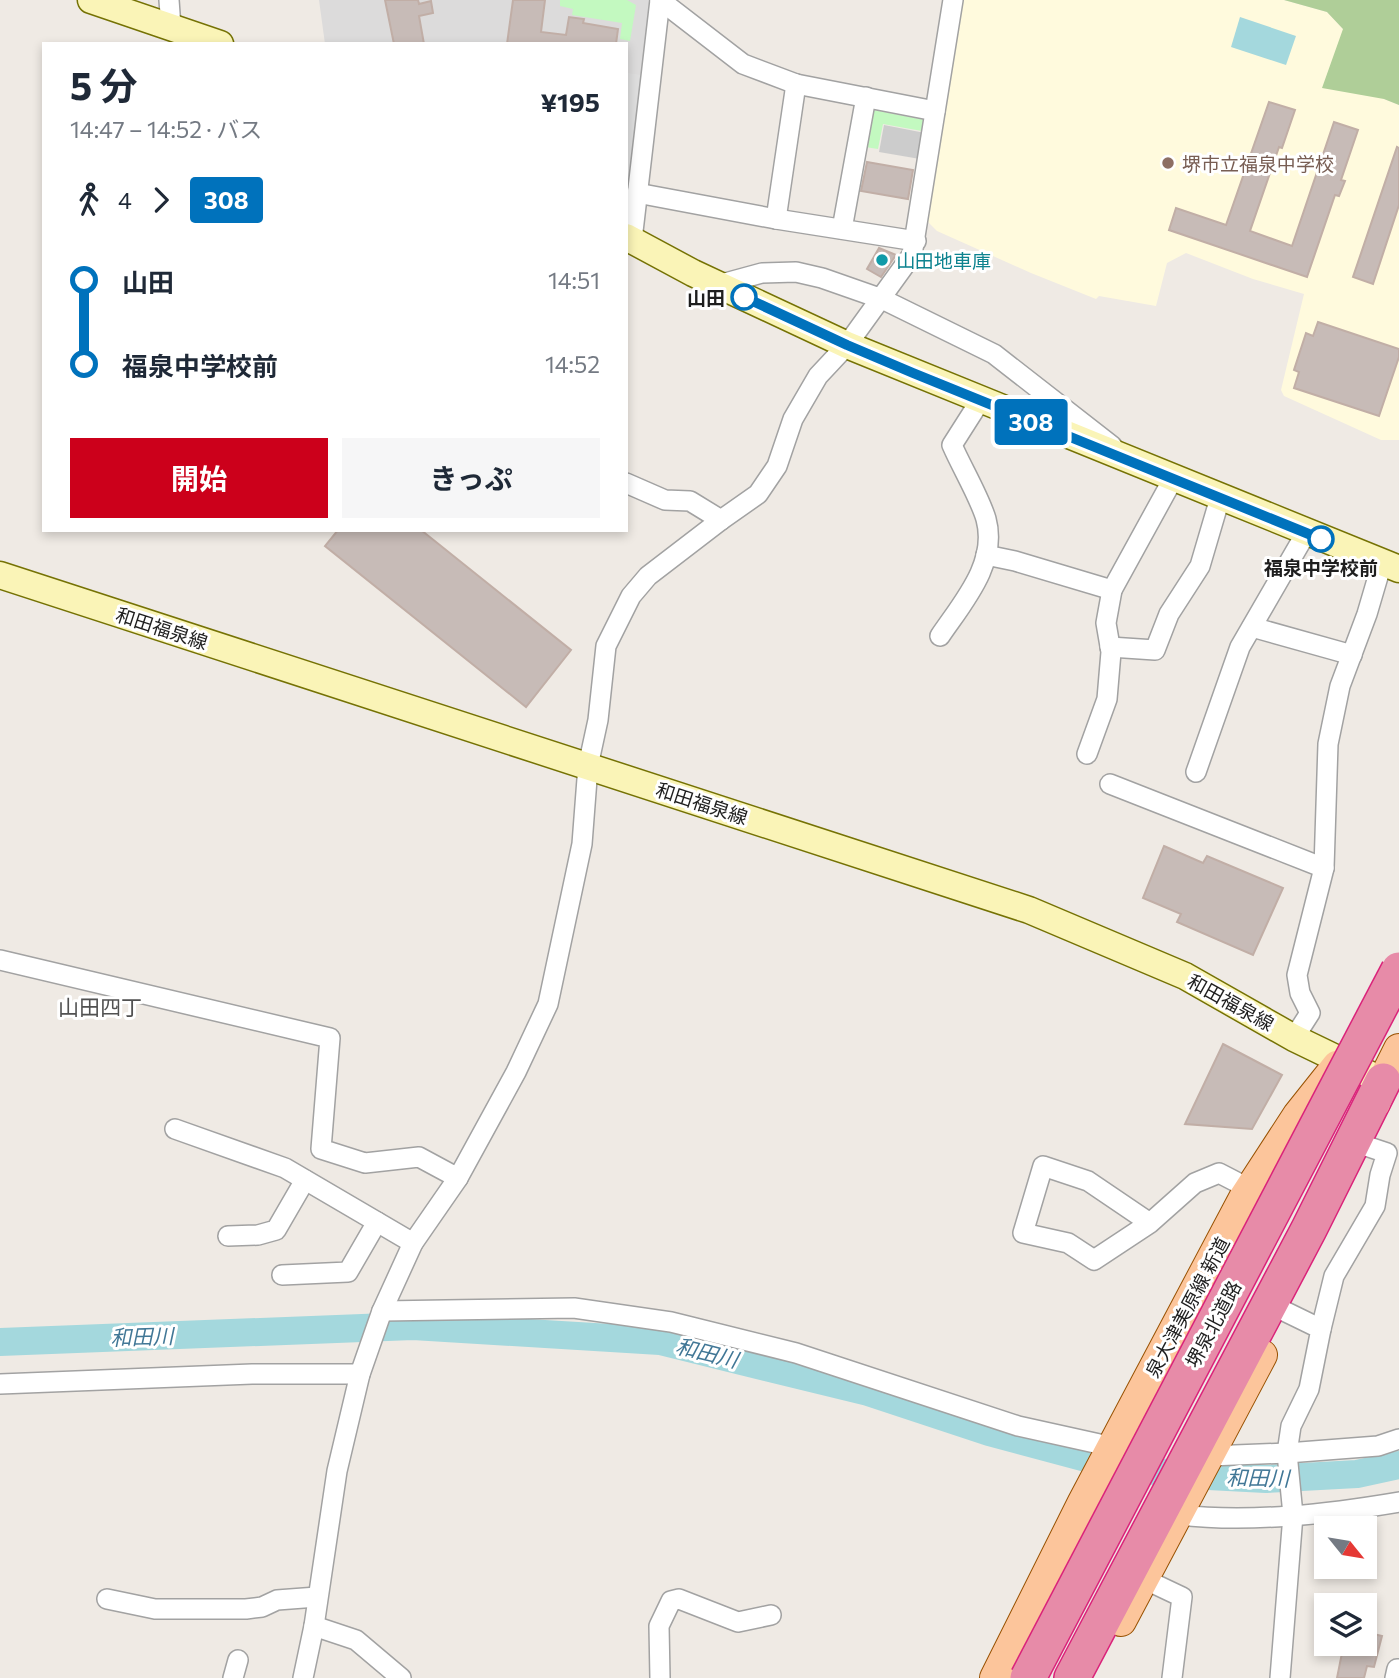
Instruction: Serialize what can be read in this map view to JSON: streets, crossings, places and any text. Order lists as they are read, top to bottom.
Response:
{
  "streets": {
    "highway": ["堺泉北道路"],
    "main road": ["和田福泉線", "泉大津美原線 新道"]
  },
  "districts": ["山田四丁"],
  "water": ["和田川"],
  "places": [
    "堺市立福泉中学校",
    "山田地車庫",
    "山田",
    "福泉中学校前"
  ],
  "lines": ["bus line 308"],
  "north": "bottom right",
  "page": {
    "on_map": "308",
    "heading": ["5 分", "14:47 – 14:52 · バス", "¥195"],
    "legs": ["4", "308"],
    "list": [
      {
        "name": "山田",
        "value": "14:51"
      },
      {
        "name": "福泉中学校前",
        "value": "14:52"
      }
    ],
    "buttons": ["開始", "きっぷ"]
  }
}
